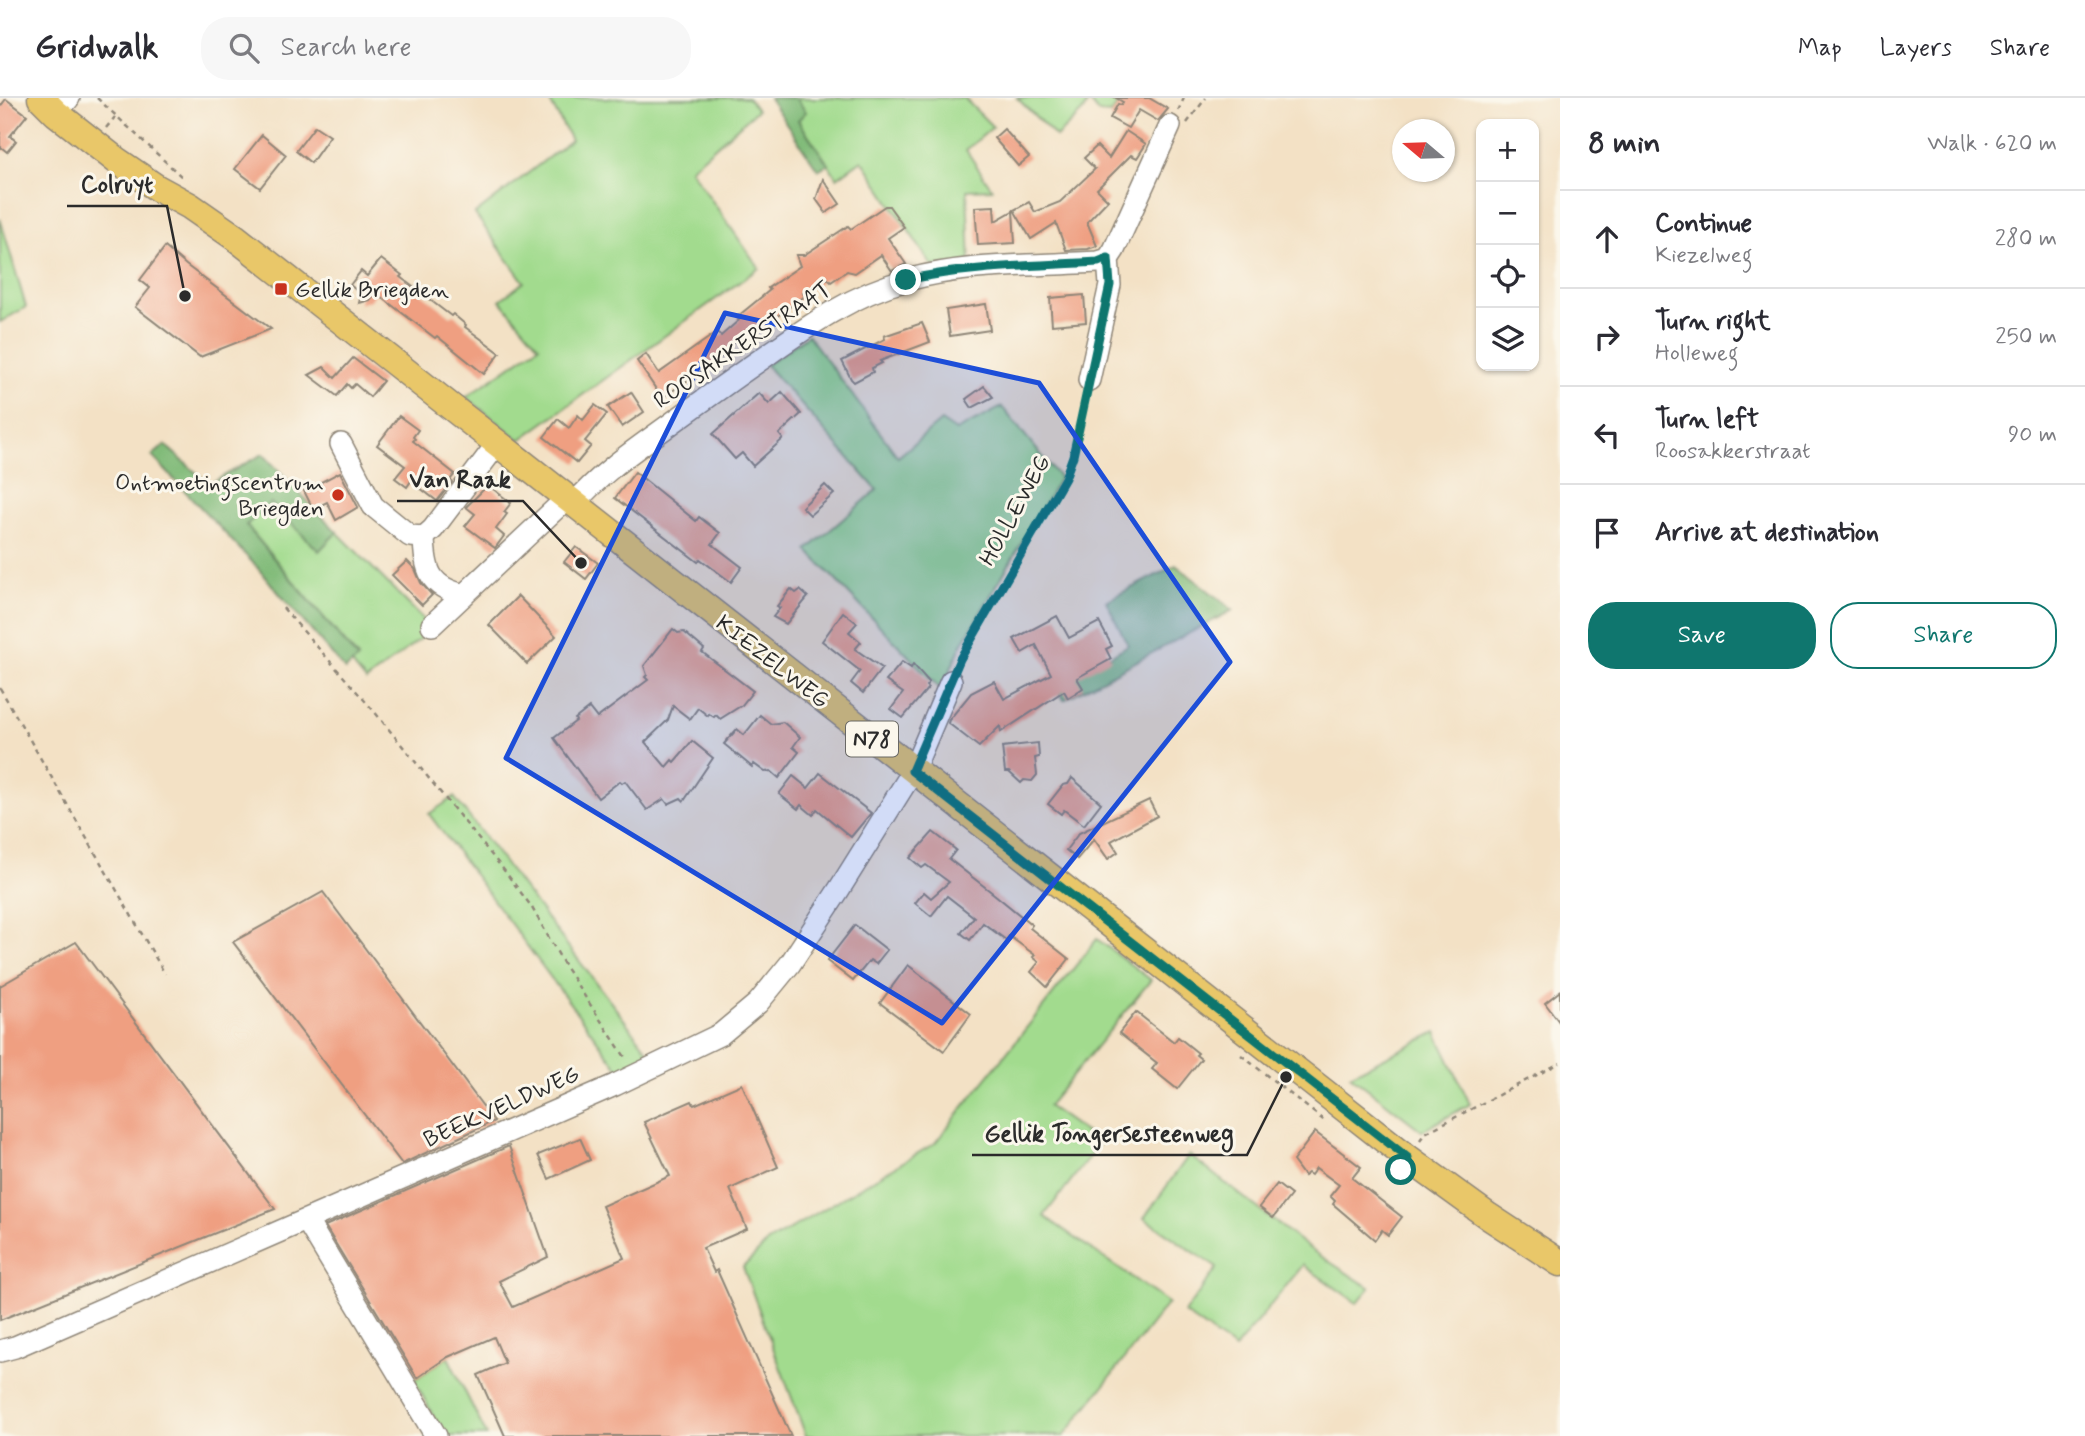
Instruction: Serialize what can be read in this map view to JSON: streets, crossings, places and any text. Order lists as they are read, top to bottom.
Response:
{
  "streets": {
    "main road": ["KIEZELWEG", "N78"],
    "street": ["ROOSAKKERSTRAAT", "BEEKVELDWEG"],
    "path": ["HOLLEWEG"]
  },
  "crossings": [
    ["ROOSAKKERSTRAAT", "KIEZELWEG"],
    ["KIEZELWEG", "BEEKVELDWEG"]
  ],
  "places": {
    "transit": ["Gellik Briegden"],
    "other": [
      "Colruyt",
      "Ontmoetingscentrum Briegden",
      "Van Raak",
      "Gellik Tongersesteenweg"
    ]
  },
  "north": "left",
  "page": {
    "header": "Gridwalk",
    "search": "Search here",
    "nav": ["Map", "Layers", "Share"],
    "heading": ["8 min", "Walk · 620 m"],
    "map_buttons": ["+", "−"],
    "list": [
      ["Continue", "Kiezelweg", "280 m"],
      ["Turn right", "Holleweg", "250 m"],
      ["Turn left", "Roosakkerstraat", "90 m"],
      "Arrive at destination"
    ],
    "buttons": ["Save", "Share"]
  }
}
